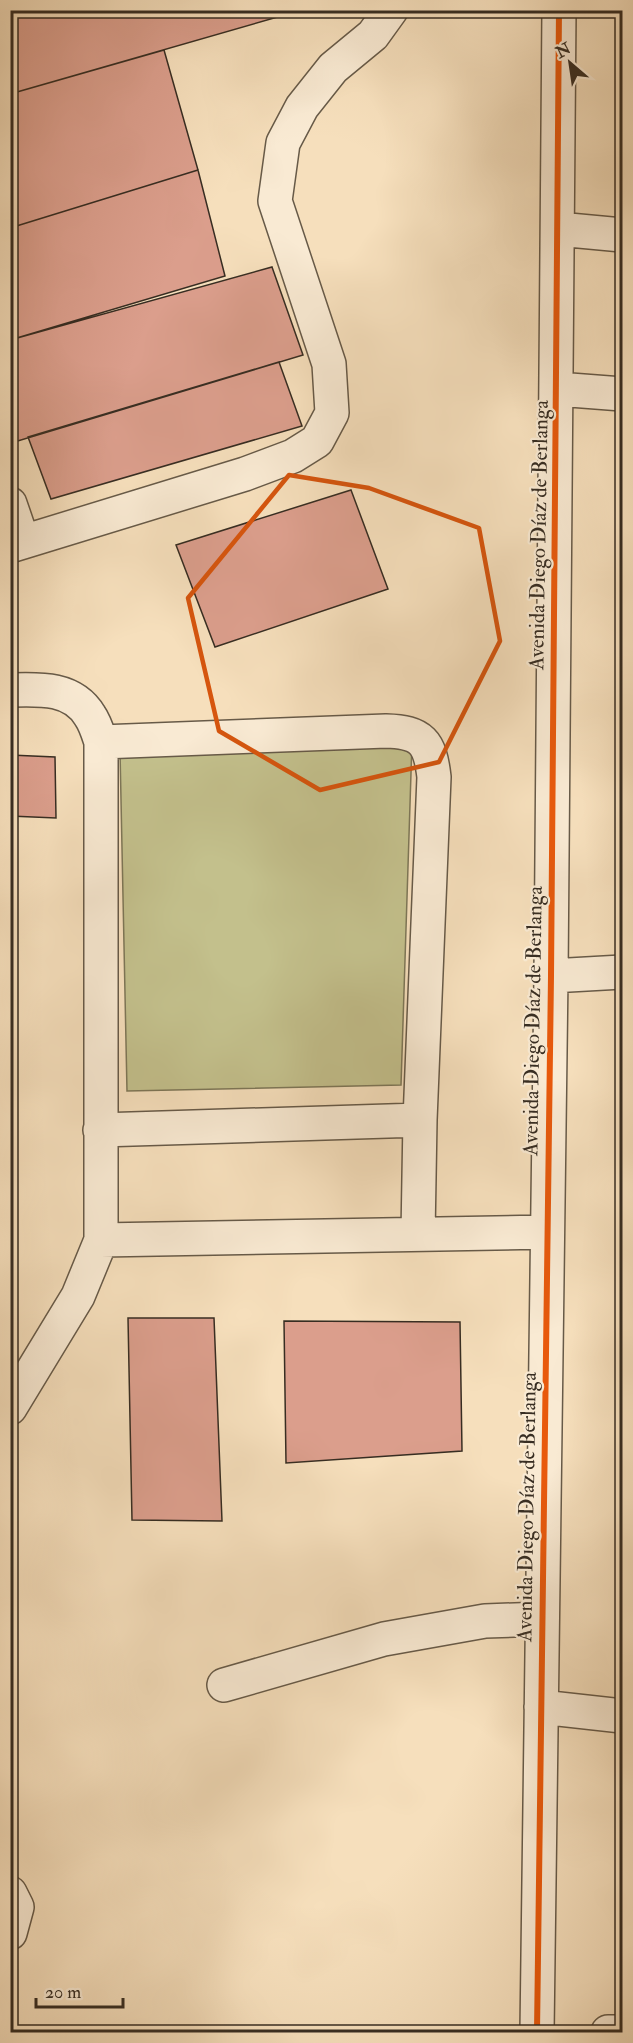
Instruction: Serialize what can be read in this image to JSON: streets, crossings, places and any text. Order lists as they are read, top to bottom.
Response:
{
  "streets": {
    "street": ["Avenida Diego Díaz de Berlanga"]
  },
  "scale_bar": "20 m",
  "north": "top left"
}
